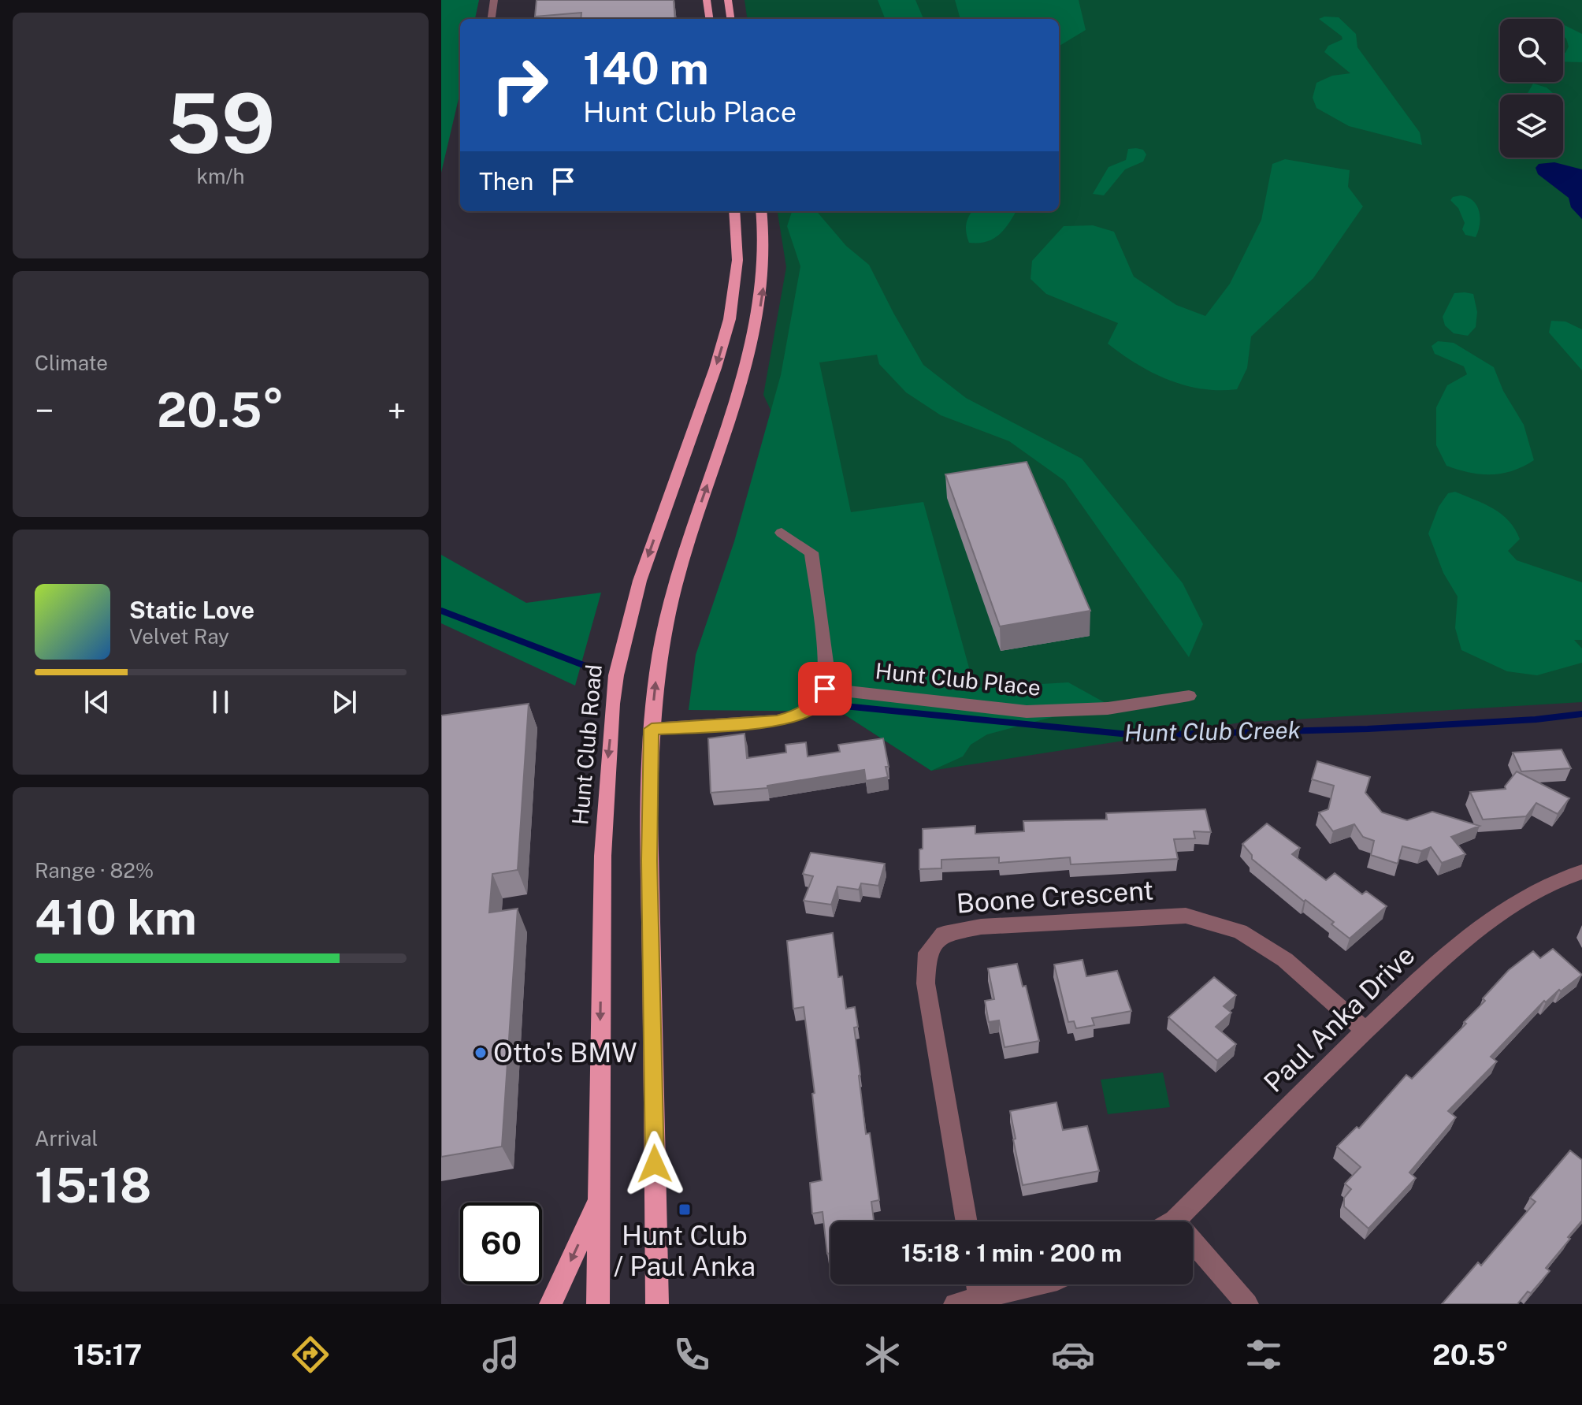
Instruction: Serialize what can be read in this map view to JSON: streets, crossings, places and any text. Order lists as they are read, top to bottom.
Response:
{
  "streets": {
    "main road": ["Hunt Club Road"],
    "street": ["Hunt Club Place", "Boone Crescent", "Paul Anka Drive"]
  },
  "crossings": [
    ["Boone Crescent", "Paul Anka Drive"]
  ],
  "water": ["Hunt Club Creek"],
  "places": {
    "other": ["Otto's BMW"],
    "transit": ["Hunt Club / Paul Anka"]
  },
  "page": {
    "tile": [
      ["59", "km/h"],
      "Climate",
      ["Range · 82%", "410 km"],
      ["Arrival", "15:18"]
    ],
    "turn": ["140 m", "Hunt Club Place"],
    "then": "Then",
    "heat": ["−", "20.5°", "+"],
    "song": ["Static Love", "Velvet Ray"],
    "limit": "60",
    "trip": "15:18 · 1 min · 200 m",
    "tabs": ["15:17", "20.5°"]
  }
}
